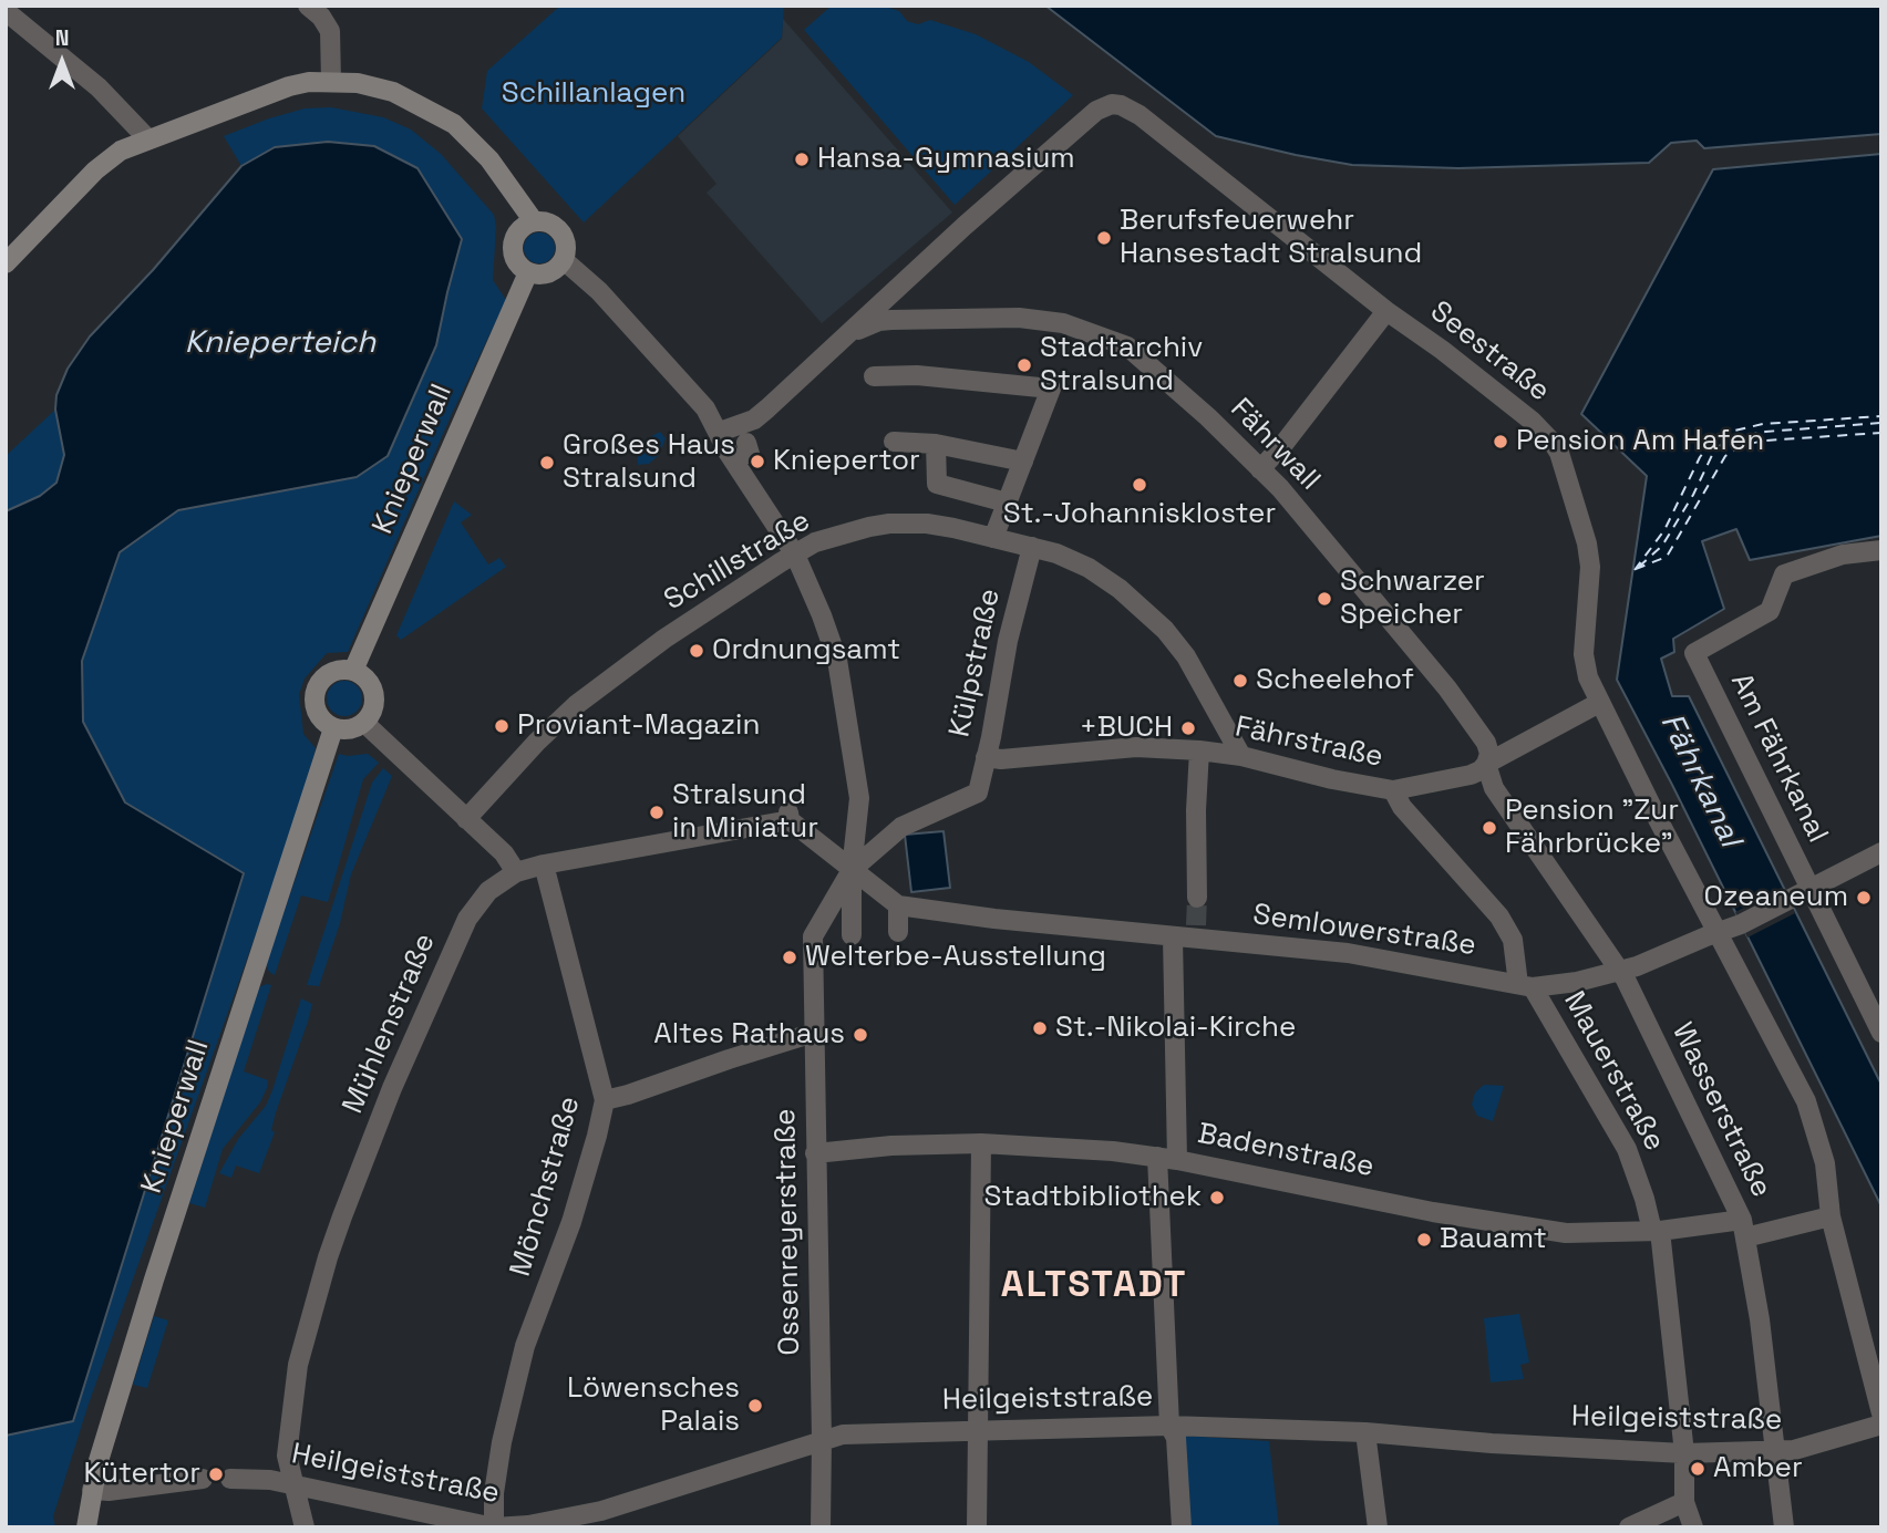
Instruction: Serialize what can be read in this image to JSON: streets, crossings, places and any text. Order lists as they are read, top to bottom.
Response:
{
  "streets": {
    "street": [
      "Seestraße",
      "Fährwall",
      "Knieperwall",
      "Schillstraße",
      "Külpstraße",
      "Fährstraße",
      "Am Fährkanal",
      "Semlowerstraße",
      "Mühlenstraße",
      "Mauerstraße",
      "Wasserstraße",
      "Badenstraße",
      "Mönchstraße",
      "Ossenreyerstraße",
      "Heilgeiststraße"
    ]
  },
  "crossings": [
    ["Seestraße", "Fährwall"],
    ["Seestraße", "Fährstraße"],
    ["Seestraße", "Semlowerstraße"],
    ["Seestraße", "Badenstraße"],
    ["Fährwall", "Fährstraße"],
    ["Fährwall", "Wasserstraße"],
    ["Schillstraße", "Külpstraße"],
    ["Schillstraße", "Fährstraße"],
    ["Külpstraße", "Fährstraße"],
    ["Külpstraße", "Mühlenstraße"],
    ["Külpstraße", "Ossenreyerstraße"],
    ["Fährstraße", "Mauerstraße"],
    ["Fährstraße", "Wasserstraße"],
    ["Am Fährkanal", "Semlowerstraße"],
    ["Semlowerstraße", "Mauerstraße"],
    ["Semlowerstraße", "Wasserstraße"],
    ["Mühlenstraße", "Mönchstraße"],
    ["Mühlenstraße", "Ossenreyerstraße"],
    ["Mühlenstraße", "Heilgeiststraße"],
    ["Mauerstraße", "Badenstraße"],
    ["Mauerstraße", "Heilgeiststraße"],
    ["Wasserstraße", "Badenstraße"],
    ["Wasserstraße", "Heilgeiststraße"],
    ["Badenstraße", "Ossenreyerstraße"],
    ["Mönchstraße", "Heilgeiststraße"],
    ["Ossenreyerstraße", "Heilgeiststraße"]
  ],
  "districts": ["ALTSTADT"],
  "water": ["Knieperteich", "Fährkanal"],
  "parks": ["Schillanlagen"],
  "places": [
    "Hansa-Gymnasium",
    "Berufsfeuerwehr Hansestadt Stralsund",
    "Stadtarchiv Stralsund",
    "Pension Am Hafen",
    "Kniepertor",
    "Großes Haus Stralsund",
    "St.-Johanniskloster",
    "Schwarzer Speicher",
    "Ordnungsamt",
    "Scheelehof",
    "Proviant-Magazin",
    "+BUCH",
    "Stralsund in Miniatur",
    "Pension \"Zur Fährbrücke\"",
    "Ozeaneum",
    "Welterbe-Ausstellung",
    "St.-Nikolai-Kirche",
    "Altes Rathaus",
    "Stadtbibliothek",
    "Bauamt",
    "Löwensches Palais",
    "Amber",
    "Kütertor"
  ],
  "north": "top"
}
